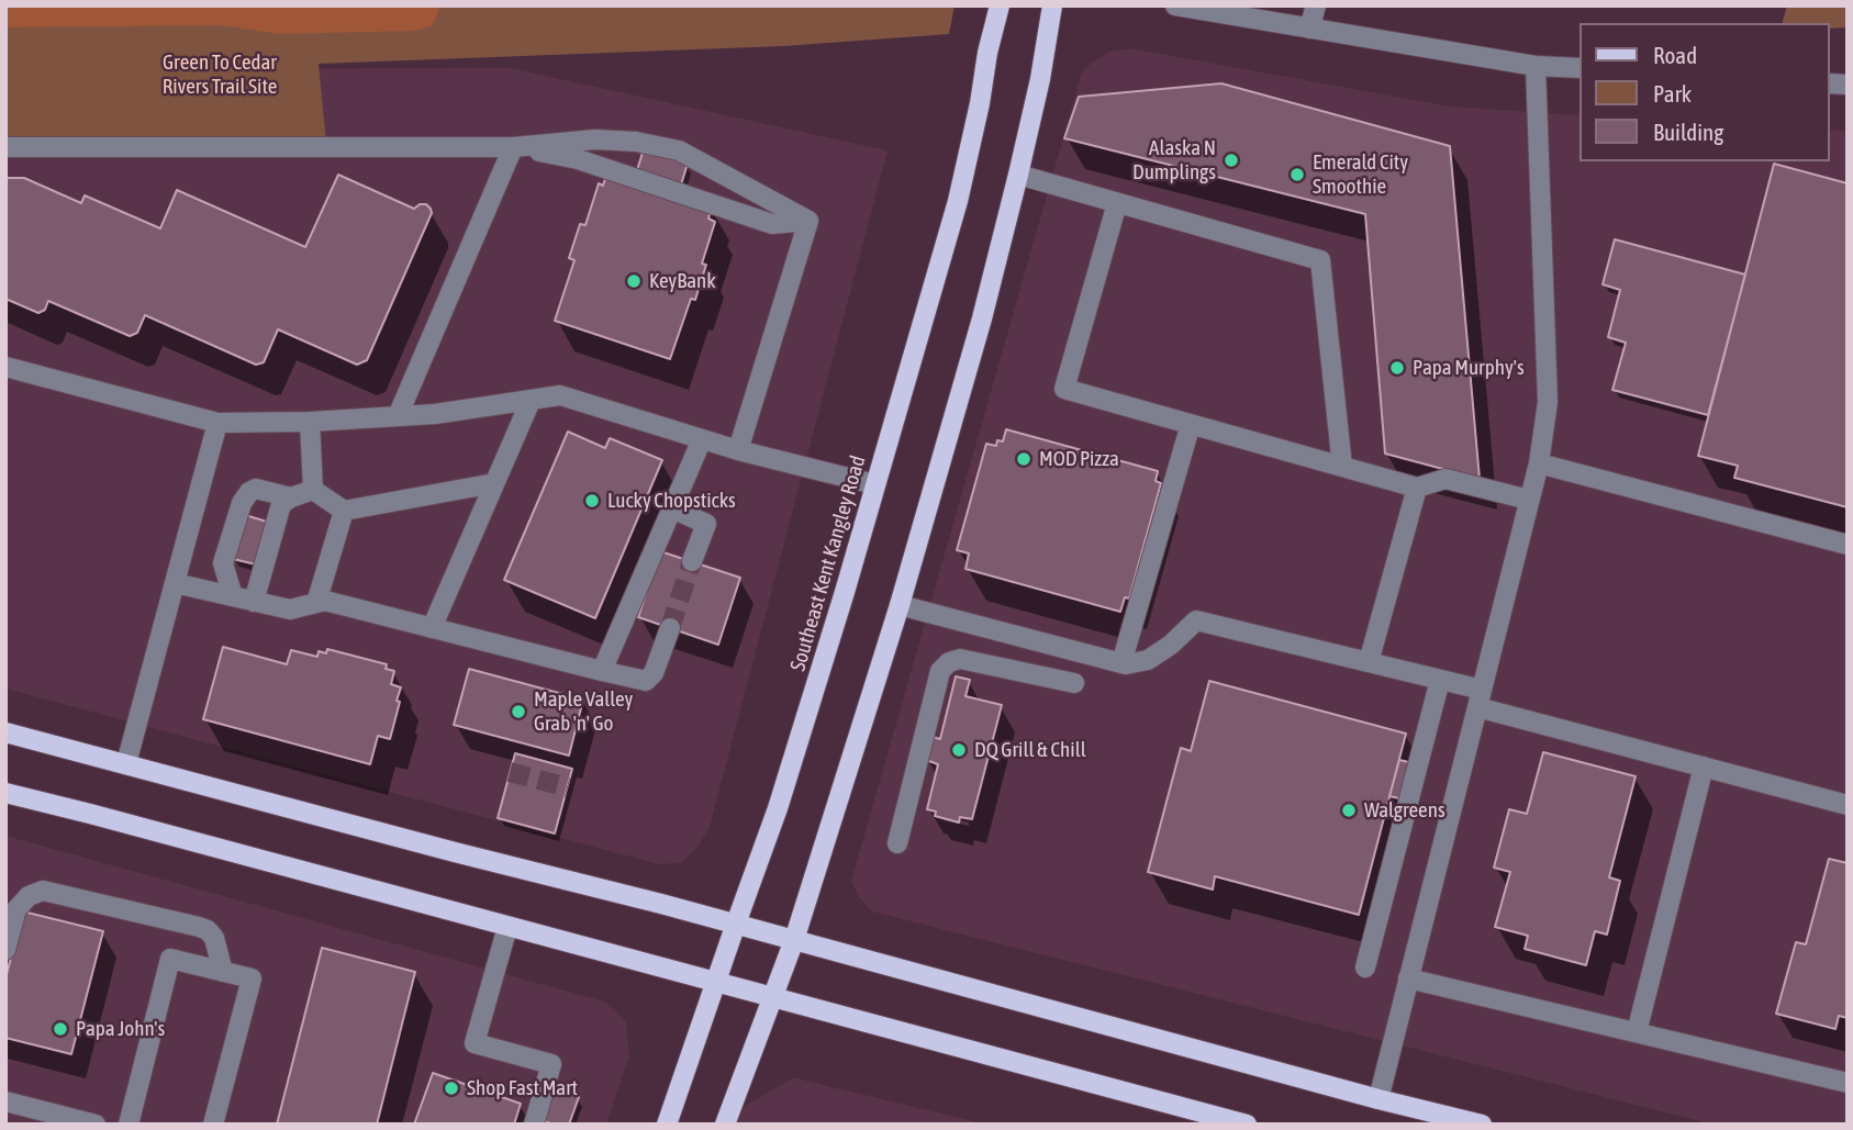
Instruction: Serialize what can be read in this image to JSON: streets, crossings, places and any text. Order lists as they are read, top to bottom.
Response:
{
  "streets": {
    "main road": ["Southeast Kent Kangley Road"]
  },
  "parks": ["Green To Cedar Rivers Trail Site"],
  "places": [
    "Alaska N Dumplings",
    "Emerald City Smoothie",
    "KeyBank",
    "Papa Murphy's",
    "MOD Pizza",
    "Lucky Chopsticks",
    "Maple Valley Grab 'n' Go",
    "DQ Grill & Chill",
    "Walgreens",
    "Papa John's",
    "Shop Fast Mart"
  ],
  "legend": ["Road", "Park", "Building"]
}
